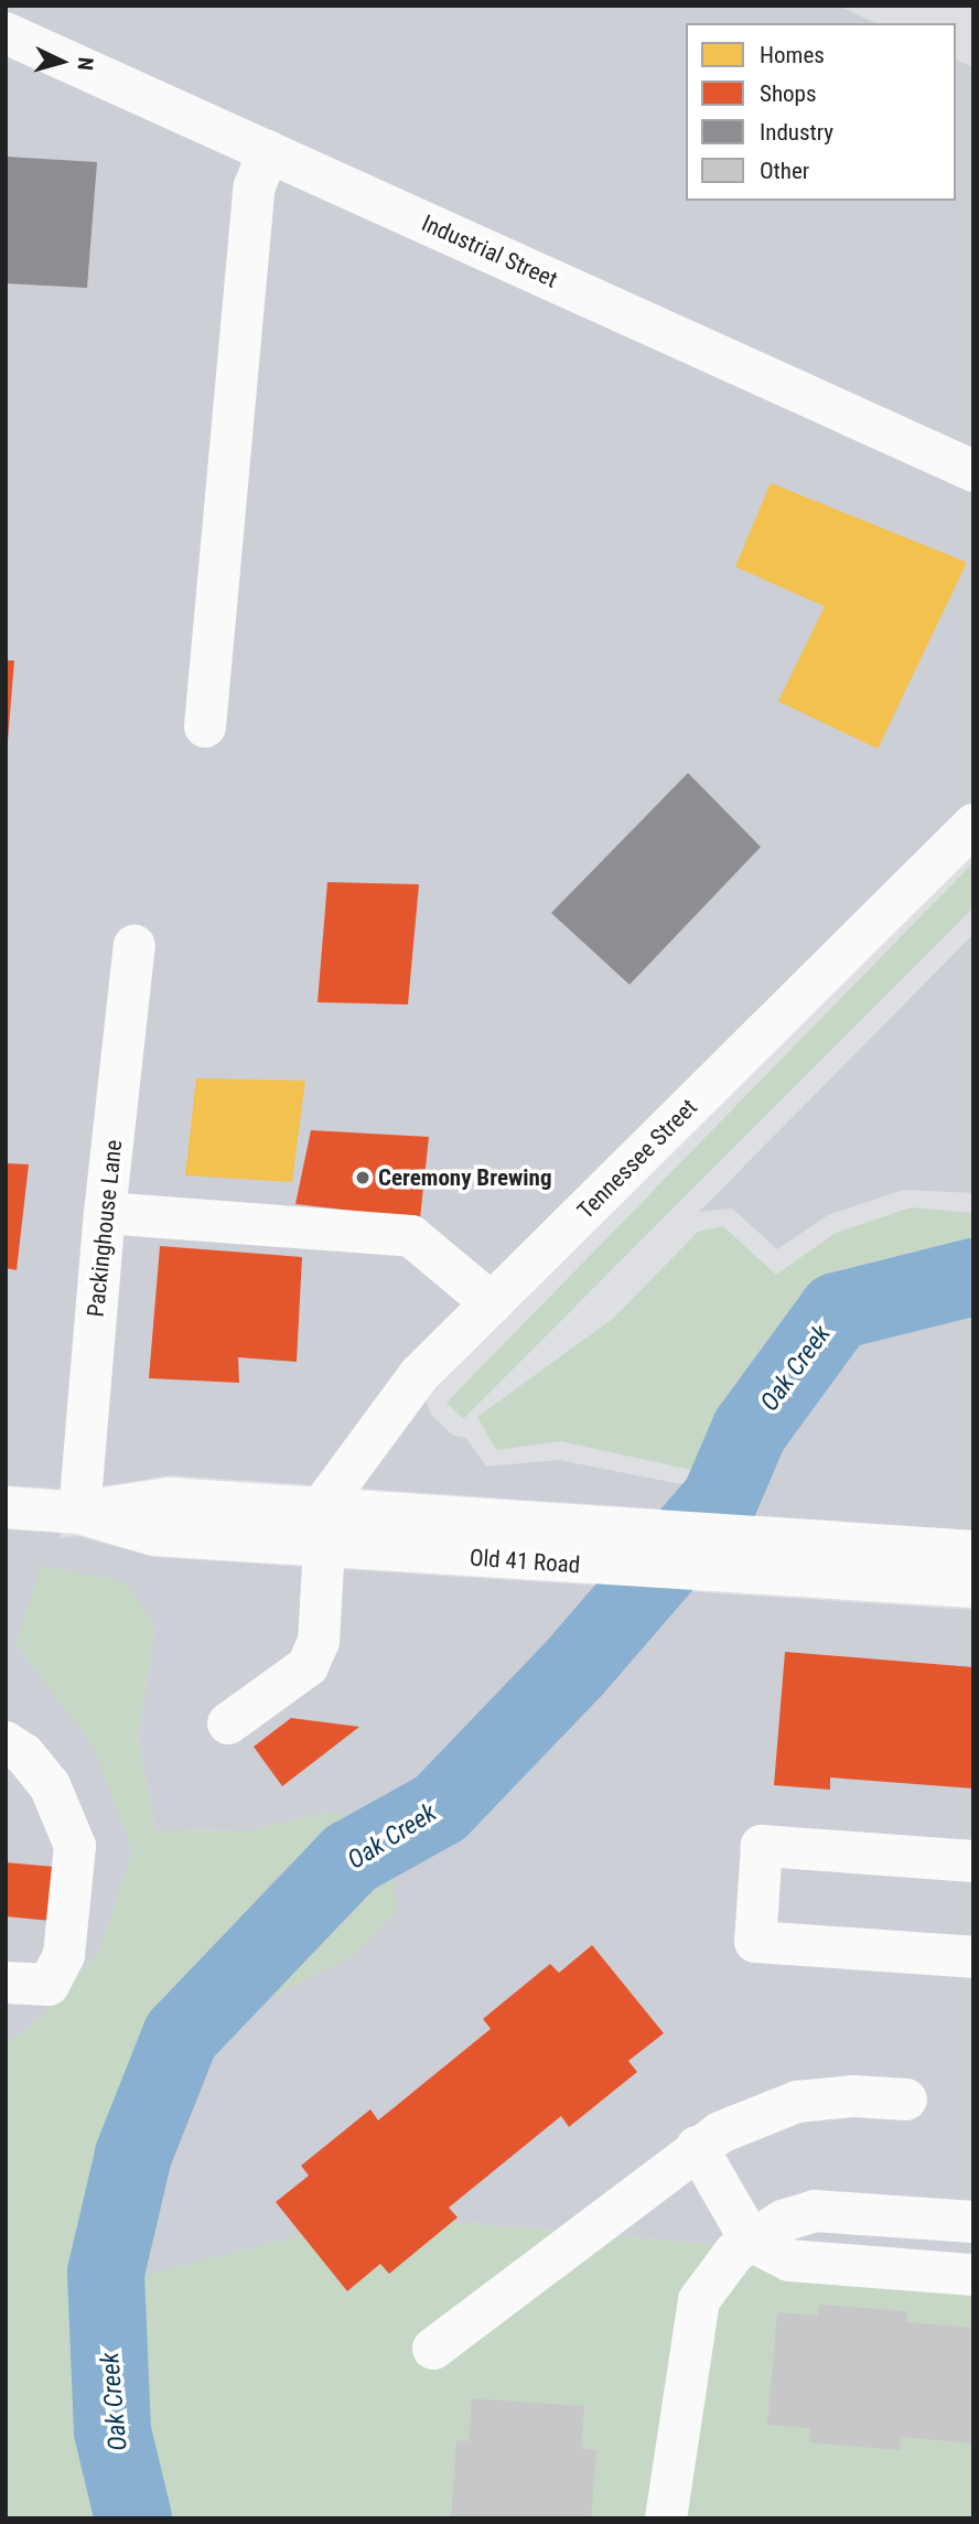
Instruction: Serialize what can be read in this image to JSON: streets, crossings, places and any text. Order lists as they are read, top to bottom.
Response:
{
  "streets": {
    "street": [
      "Industrial Street",
      "Tennessee Street",
      "Packinghouse Lane",
      "Old 41 Road"
    ]
  },
  "crossings": [
    ["Tennessee Street", "Old 41 Road"],
    ["Packinghouse Lane", "Old 41 Road"]
  ],
  "water": ["Oak Creek"],
  "places": ["Ceremony Brewing"],
  "legend": [
    "Homes",
    "Shops",
    "Industry",
    "Other"
  ],
  "north": "right"
}
